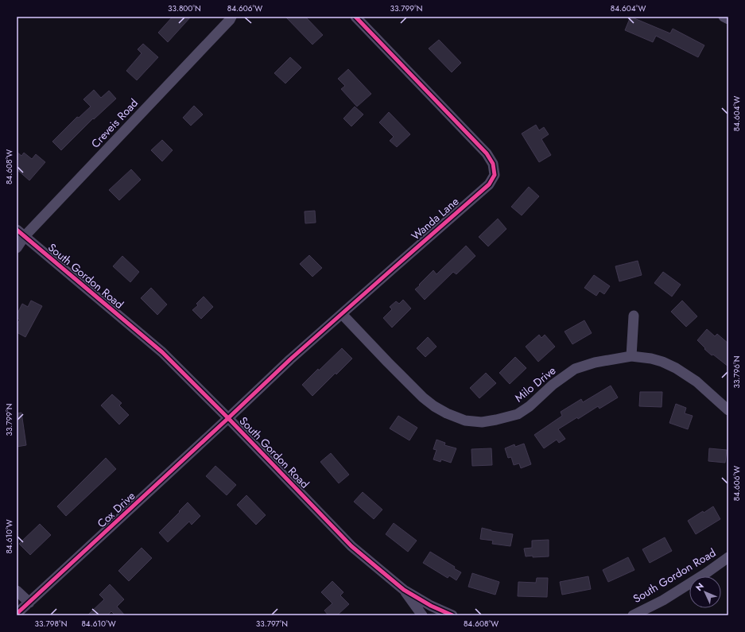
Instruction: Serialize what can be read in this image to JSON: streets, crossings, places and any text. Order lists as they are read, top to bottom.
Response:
{
  "streets": {
    "street": [
      "Creveis Road",
      "Wanda Lane",
      "South Gordon Road",
      "Milo Drive",
      "Cox Drive"
    ]
  },
  "crossings": [
    ["Creveis Road", "South Gordon Road"],
    ["Wanda Lane", "South Gordon Road"],
    ["Wanda Lane", "Milo Drive"],
    ["Wanda Lane", "Cox Drive"],
    ["South Gordon Road", "Cox Drive"]
  ],
  "north": "top left",
  "coordinates": [
    "33.800°N",
    "84.606°W",
    "33.799°N",
    "84.604°W",
    "84.608°W",
    "33.796°N",
    "84.610°W",
    "33.798°N",
    "33.797°N"
  ]
}
